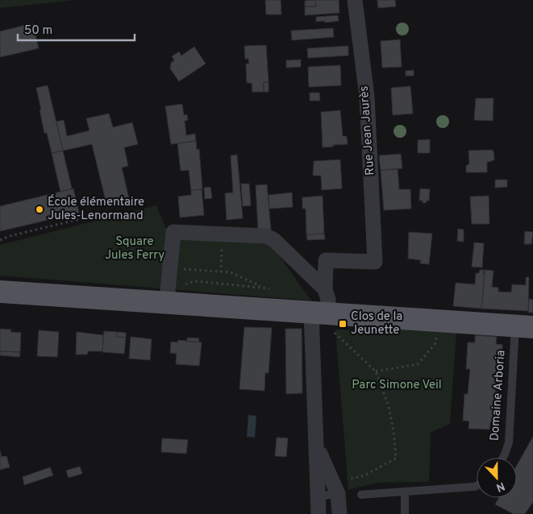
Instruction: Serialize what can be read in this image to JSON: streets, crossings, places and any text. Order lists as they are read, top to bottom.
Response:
{
  "streets": {
    "street": ["Rue Jean Jaurès"],
    "lane": ["Domaine Arboria"]
  },
  "parks": ["Square Jules Ferry", "Parc Simone Veil"],
  "places": {
    "other": ["École élémentaire Jules-Lenormand"],
    "transit": ["Clos de la Jeunette"]
  },
  "scale_bar": "50 m",
  "north": "bottom"
}
